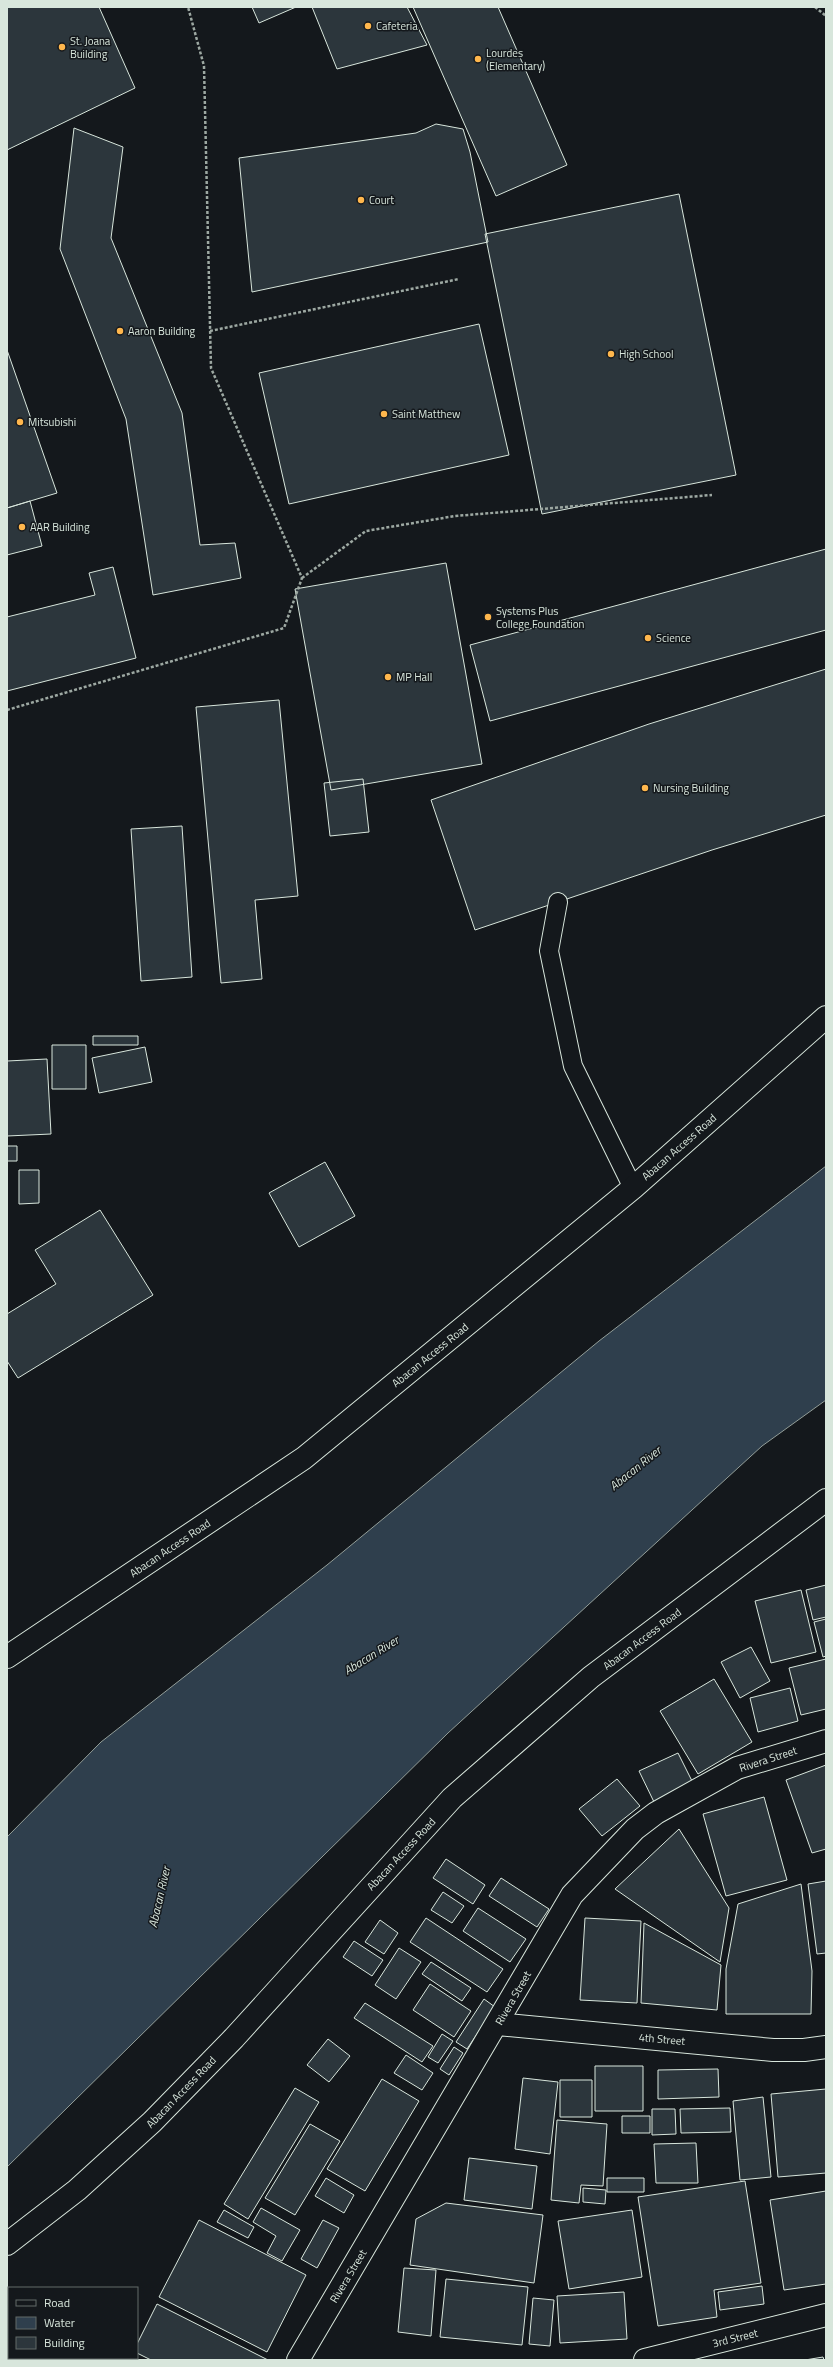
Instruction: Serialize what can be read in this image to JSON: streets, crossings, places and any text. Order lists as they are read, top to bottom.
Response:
{
  "streets": {
    "street": [
      "Abacan Access Road",
      "Rivera Street",
      "4th Street",
      "3rd Street"
    ]
  },
  "crossings": [
    ["Rivera Street", "4th Street"]
  ],
  "water": ["Abacan River"],
  "places": [
    "Cafeteria",
    "St. Joana Building",
    "Lourdes (Elementary)",
    "Court",
    "Aaron Building",
    "High School",
    "Saint Matthew",
    "Mitsubishi",
    "AAR Building",
    "Systems Plus College Foundation",
    "Science",
    "MP Hall",
    "Nursing Building"
  ],
  "legend": ["Road", "Water", "Building"]
}
